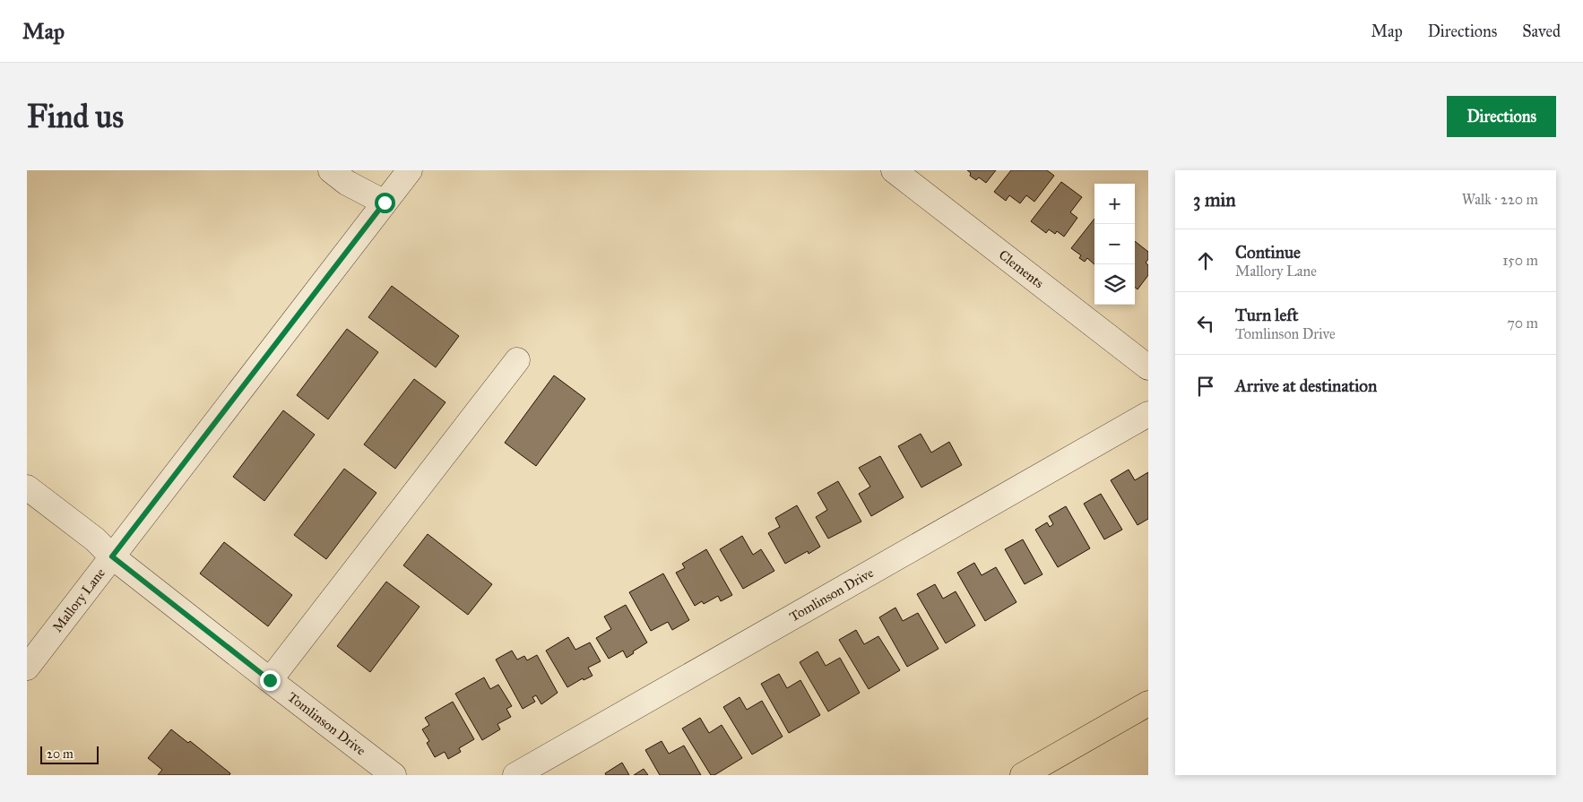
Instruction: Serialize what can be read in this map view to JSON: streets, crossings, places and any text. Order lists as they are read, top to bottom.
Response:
{
  "streets": {
    "street": ["Clements", "Tomlinson Drive", "Mallory Lane"]
  },
  "crossings": [
    ["Tomlinson Drive", "Mallory Lane"]
  ],
  "scale_bar": "20 m",
  "page": {
    "header": "Map",
    "nav": ["Map", "Directions", "Saved"],
    "buttons": "Directions",
    "title": "Find us",
    "heading": ["3 min", "Walk · 220 m"],
    "map_buttons": ["+", "−"],
    "list": [
      ["Continue", "Mallory Lane", "150 m"],
      ["Turn left", "Tomlinson Drive", "70 m"],
      "Arrive at destination"
    ],
    "scale": "20 m"
  }
}
